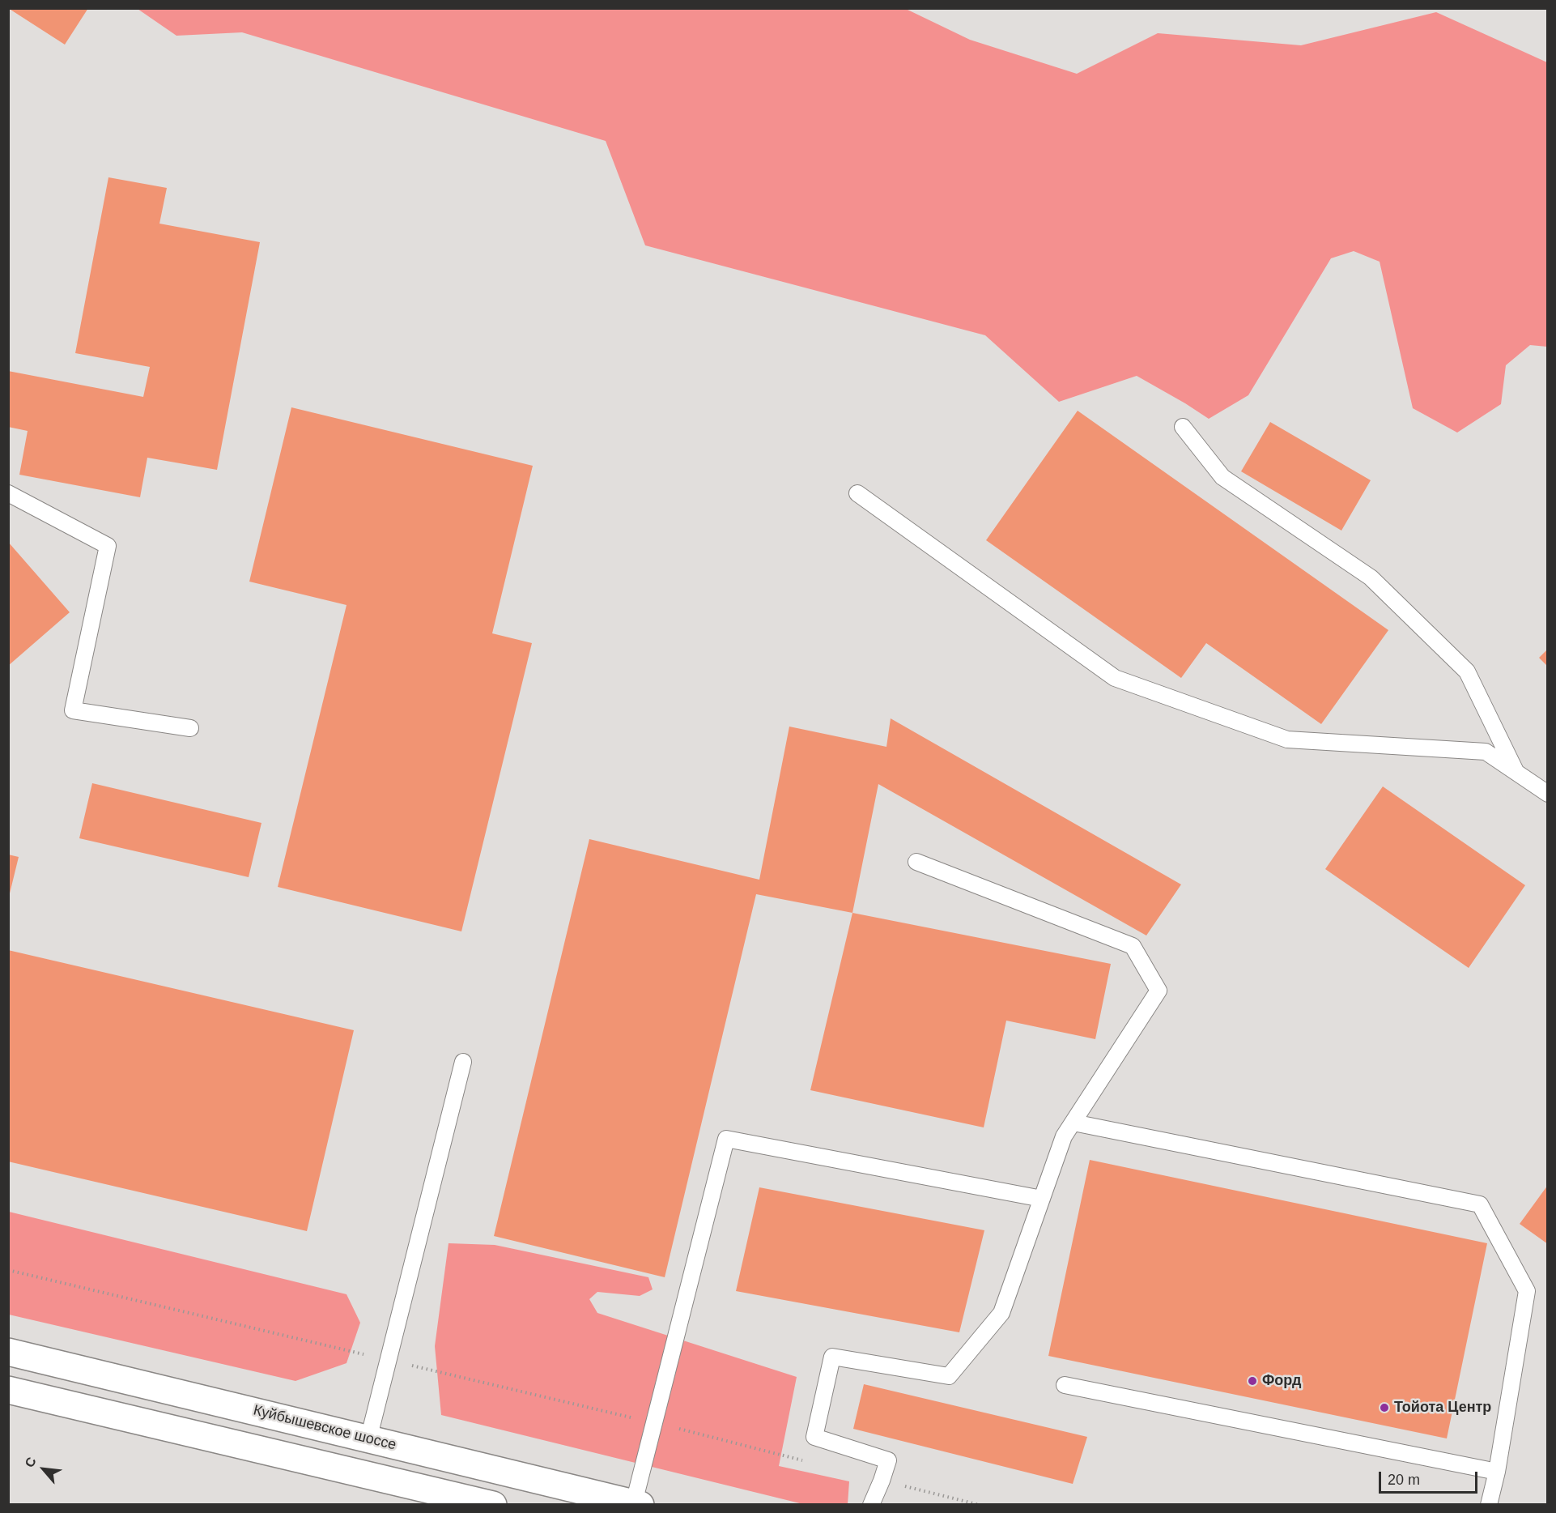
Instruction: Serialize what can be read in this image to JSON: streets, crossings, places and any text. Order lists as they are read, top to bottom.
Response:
{
  "streets": {
    "main road": ["Куйбышевское шоссе"]
  },
  "places": ["Форд", "Тойота Центр"],
  "scale_bar": "20 m",
  "north": "top left"
}
